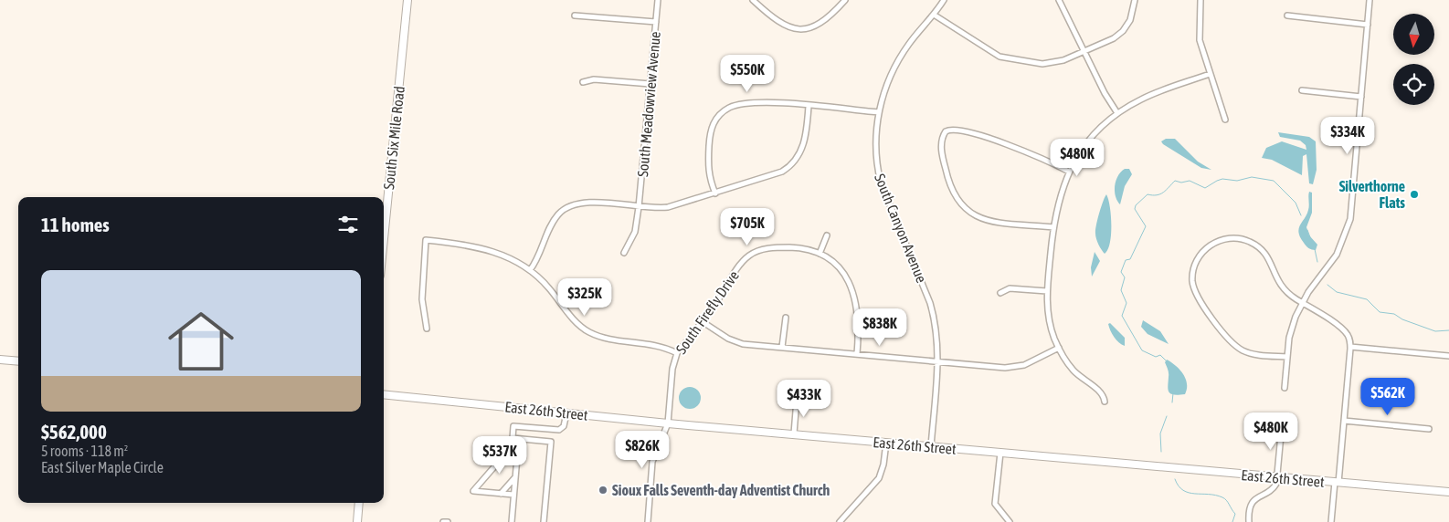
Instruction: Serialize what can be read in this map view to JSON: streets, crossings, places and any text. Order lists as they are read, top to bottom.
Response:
{
  "streets": {
    "main road": ["South Six Mile Road", "East 26th Street"],
    "street": ["South Meadowview Avenue", "South Canyon Avenue", "South Firefly Drive"]
  },
  "crossings": [
    ["South Canyon Avenue", "East 26th Street"],
    ["South Firefly Drive", "East 26th Street"]
  ],
  "places": ["Silverthorne Flats", "Sioux Falls Seventh-day Adventist Church"],
  "north": "bottom",
  "page": {
    "price": [
      "$550K",
      "$334K",
      "$480K",
      "$705K",
      "$325K",
      "$838K",
      "$562K",
      "$433K",
      "$480K",
      "$826K",
      "$537K"
    ],
    "heading": "11 homes",
    "list": [
      {
        "name": "$562,000",
        "note": "5 rooms · 118 m² · East Silver Maple Circle"
      }
    ]
  }
}
